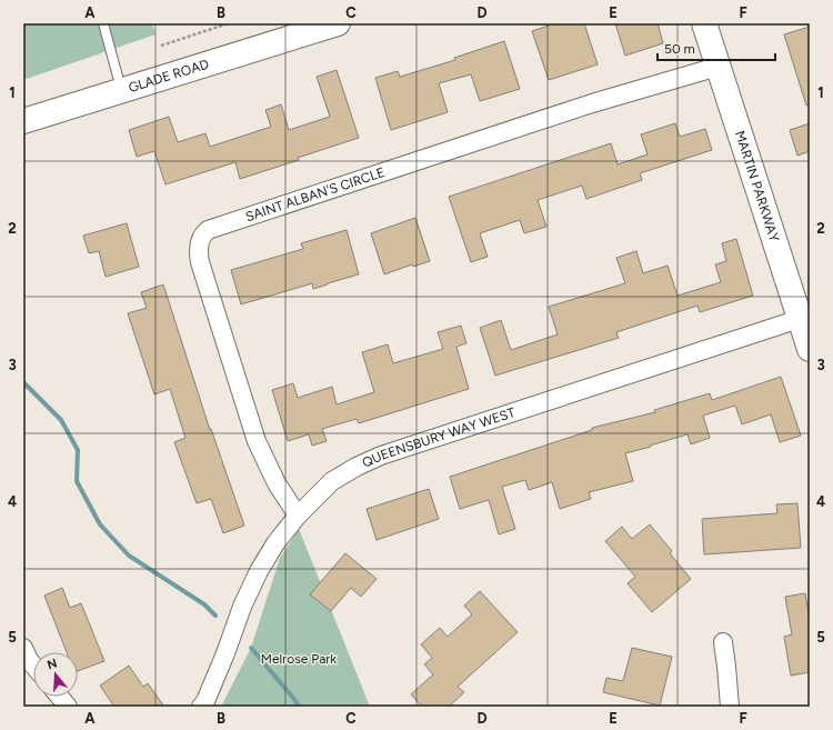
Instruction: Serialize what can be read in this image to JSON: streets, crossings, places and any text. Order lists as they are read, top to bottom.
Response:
{
  "streets": {
    "street": [
      "GLADE ROAD",
      "MARTIN PARKWAY",
      "SAINT ALBAN'S CIRCLE",
      "QUEENSBURY WAY WEST"
    ]
  },
  "crossings": [
    ["MARTIN PARKWAY", "SAINT ALBAN'S CIRCLE"],
    ["MARTIN PARKWAY", "QUEENSBURY WAY WEST"],
    ["SAINT ALBAN'S CIRCLE", "QUEENSBURY WAY WEST"]
  ],
  "parks": ["Melrose Park"],
  "scale_bar": "50 m",
  "north": "top",
  "grid": {
    "columns": [
      "A",
      "B",
      "C",
      "D",
      "E",
      "F"
    ],
    "rows": [
      "1",
      "2",
      "3",
      "4",
      "5"
    ]
  }
}
